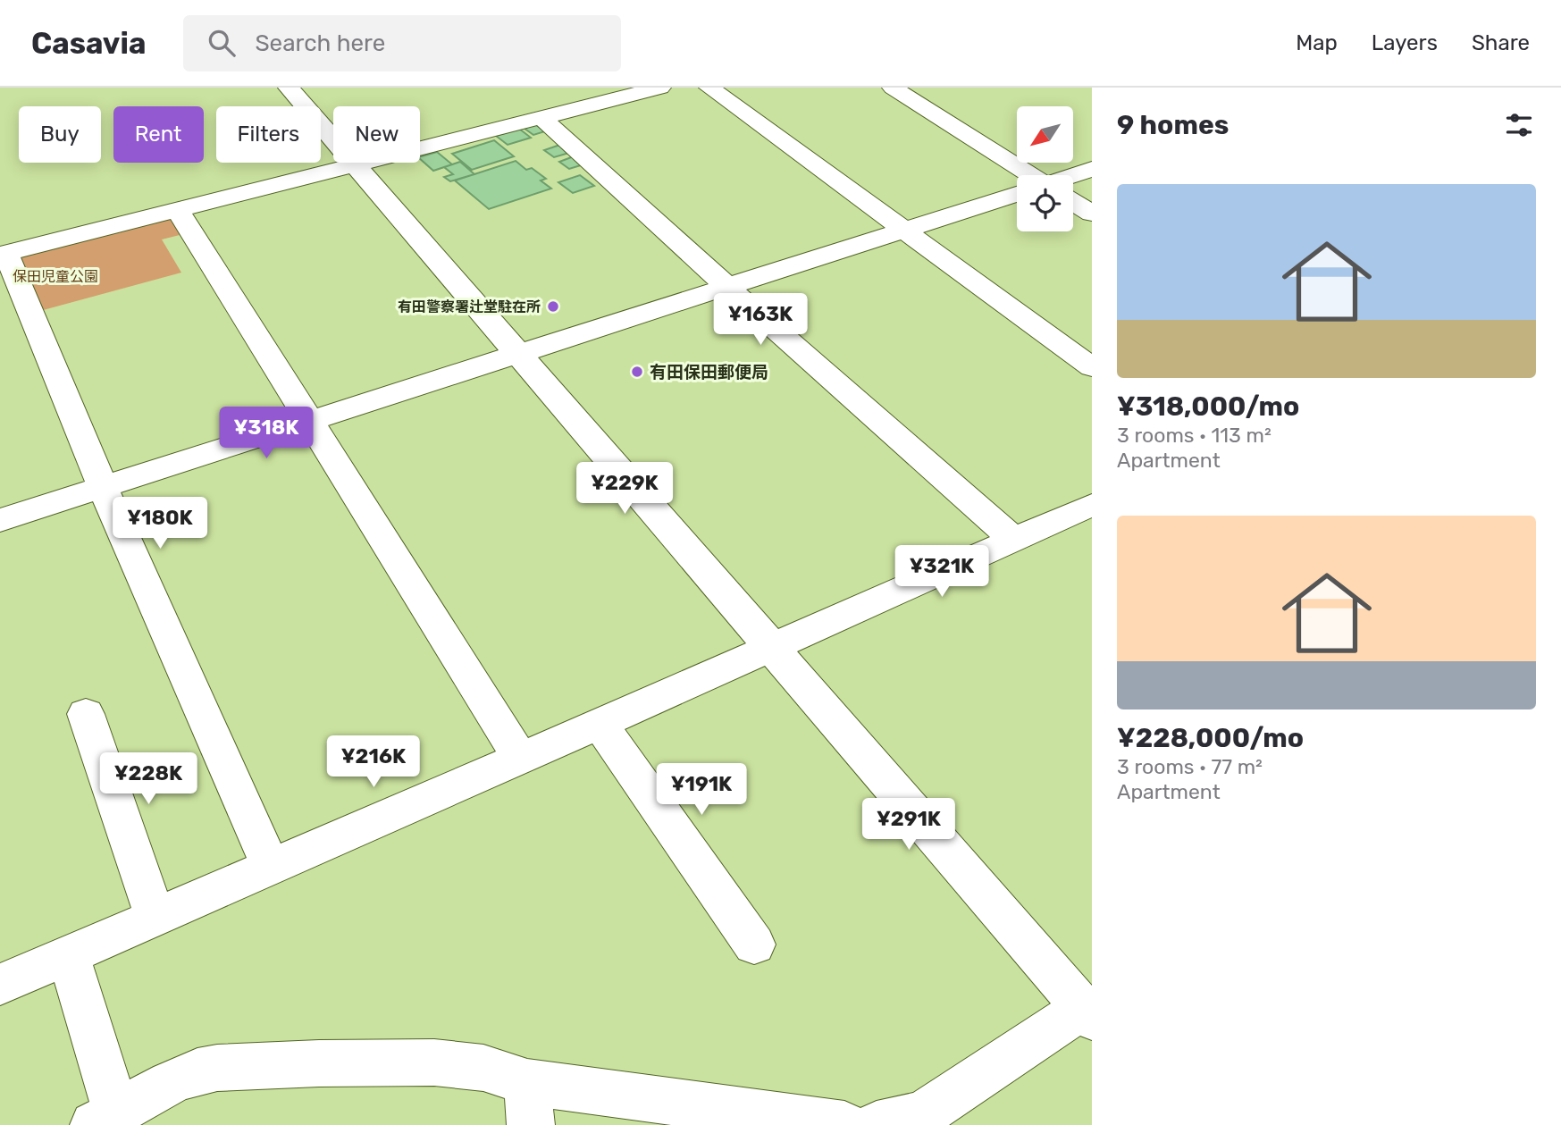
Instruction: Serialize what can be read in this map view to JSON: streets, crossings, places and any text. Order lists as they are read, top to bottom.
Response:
{
  "parks": ["保田児童公園"],
  "places": ["有田警察署辻堂駐在所", "有田保田郵便局"],
  "north": "bottom left",
  "page": {
    "header": "Casavia",
    "search": "Search here",
    "nav": ["Map", "Layers", "Share"],
    "heading": "9 homes",
    "chip": [
      "Buy",
      "Rent",
      "Filters",
      "New"
    ],
    "list": [
      {
        "name": "¥318,000/mo",
        "note": "3 rooms · 113 m² · Apartment"
      },
      {
        "name": "¥228,000/mo",
        "note": "3 rooms · 77 m² · Apartment"
      }
    ],
    "price": [
      "¥163K",
      "¥318K",
      "¥229K",
      "¥180K",
      "¥321K",
      "¥216K",
      "¥228K",
      "¥191K",
      "¥291K"
    ]
  }
}
